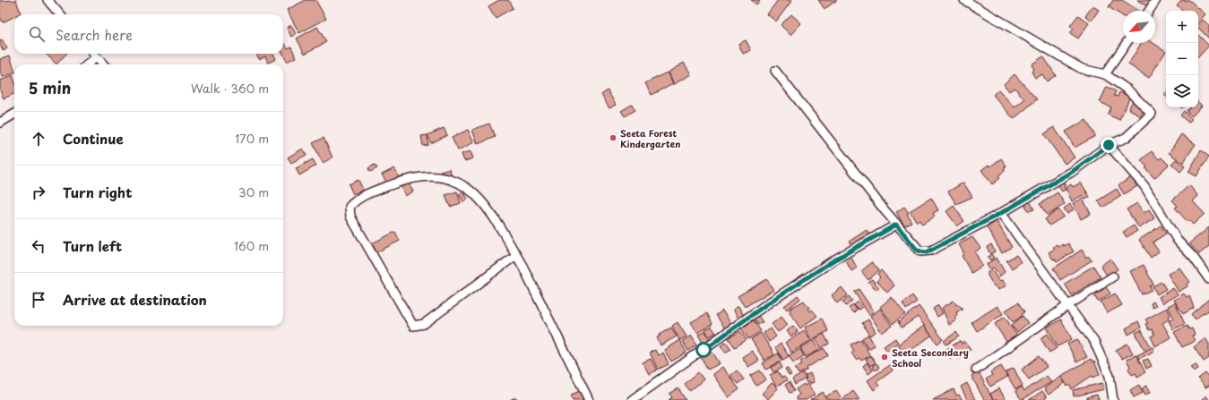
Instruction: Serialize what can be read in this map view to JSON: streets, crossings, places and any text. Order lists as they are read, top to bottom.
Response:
{
  "places": ["Seeta Forest Kindergarten", "Seeta Secondary School"],
  "north": "bottom left",
  "page": {
    "map_buttons": ["+", "−"],
    "search": "Search here",
    "heading": ["5 min", "Walk · 360 m"],
    "list": [
      ["Continue", "170 m"],
      ["Turn right", "30 m"],
      ["Turn left", "160 m"],
      "Arrive at destination"
    ]
  }
}
